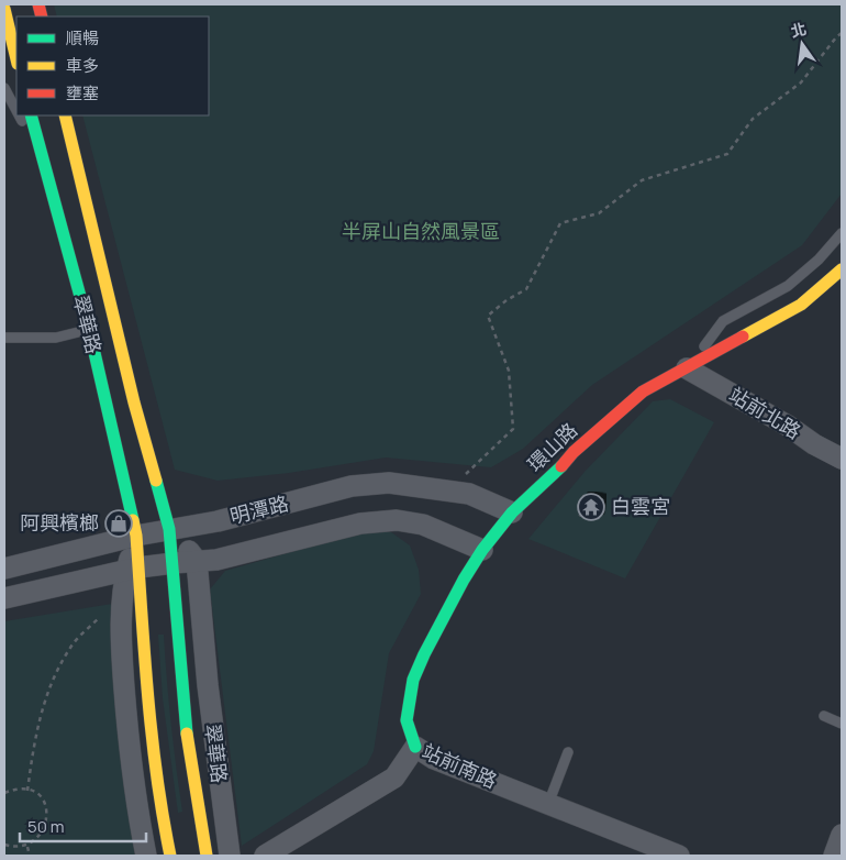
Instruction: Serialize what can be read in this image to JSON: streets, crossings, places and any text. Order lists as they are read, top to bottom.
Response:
{
  "streets": {
    "main road": ["翠華路", "環山路"],
    "street": ["站前北路", "明潭路", "站前南路"]
  },
  "crossings": [
    ["翠華路", "明潭路"],
    ["站前北路", "環山路"],
    ["環山路", "明潭路"],
    ["環山路", "站前南路"]
  ],
  "parks": ["半屏山自然風景區"],
  "places": {
    "temple": ["白雲宮"],
    "shop": ["阿興檳榔"]
  },
  "legend": ["順暢", "車多", "壅塞"],
  "scale_bar": "50 m",
  "north": "top"
}
